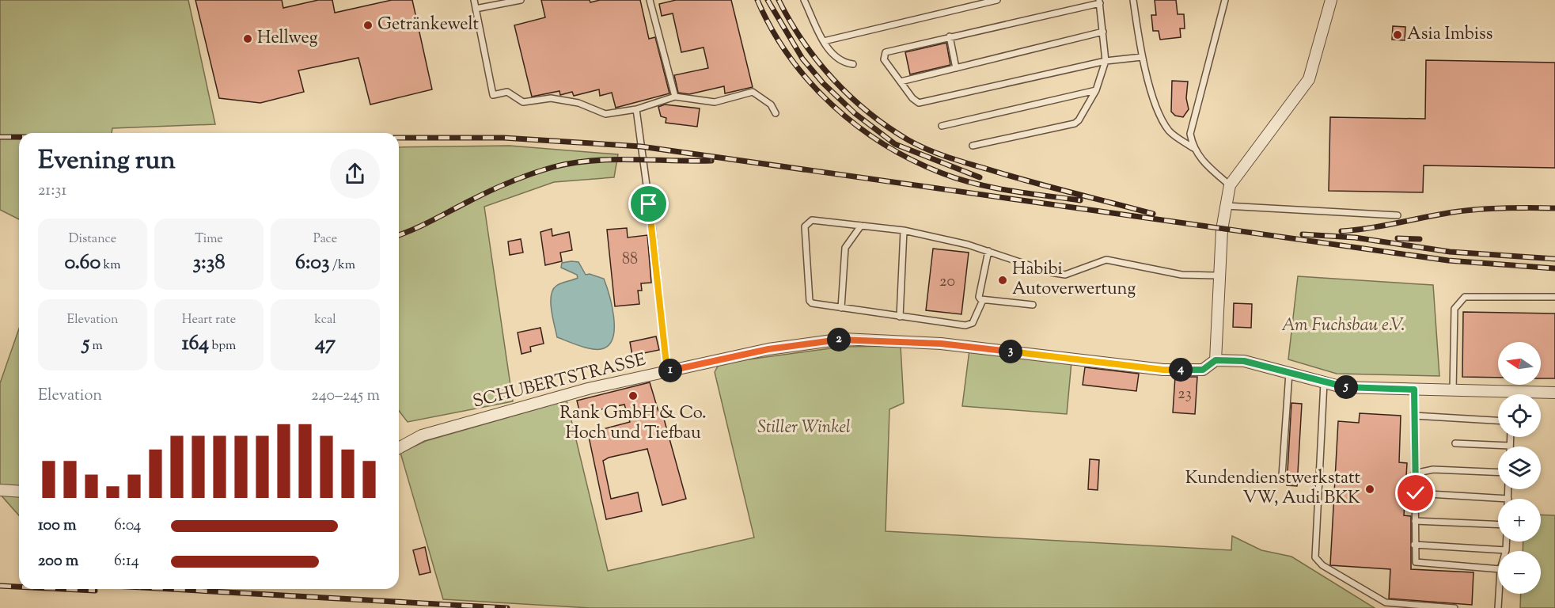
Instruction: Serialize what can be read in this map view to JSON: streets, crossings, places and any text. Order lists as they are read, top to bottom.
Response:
{
  "streets": {
    "street": ["SCHUBERTSTRASSE"]
  },
  "parks": ["Am Fuchsbau e.V.", "Stiller Winkel"],
  "places": [
    "Getränkewelt",
    "Asia Imbiss",
    "Hellweg",
    "Habibi Autoverwertung",
    "Rank GmbH & Co. Hoch und Tiefbau",
    "Kundendienstwerkstatt VW, Audi BKK"
  ],
  "house_numbers": ["88", "20", "23"],
  "north": "left",
  "page": {
    "heading": ["Evening run", "21:31"],
    "stats": [
      ["Distance", "0.60 km"],
      ["Time", "3:38"],
      ["Pace", "6:03 /km"],
      ["Elevation", "5 m"],
      ["Heart rate", "164 bpm"],
      ["kcal", "47"]
    ],
    "pins": [
      "2",
      "3",
      "4",
      "1",
      "5"
    ],
    "map_buttons": ["+", "−"],
    "chart": ["Elevation", "240–245 m"],
    "list": [
      {
        "name": "100 m",
        "note": "6:04"
      },
      {
        "name": "200 m",
        "note": "6:14"
      }
    ]
  }
}
